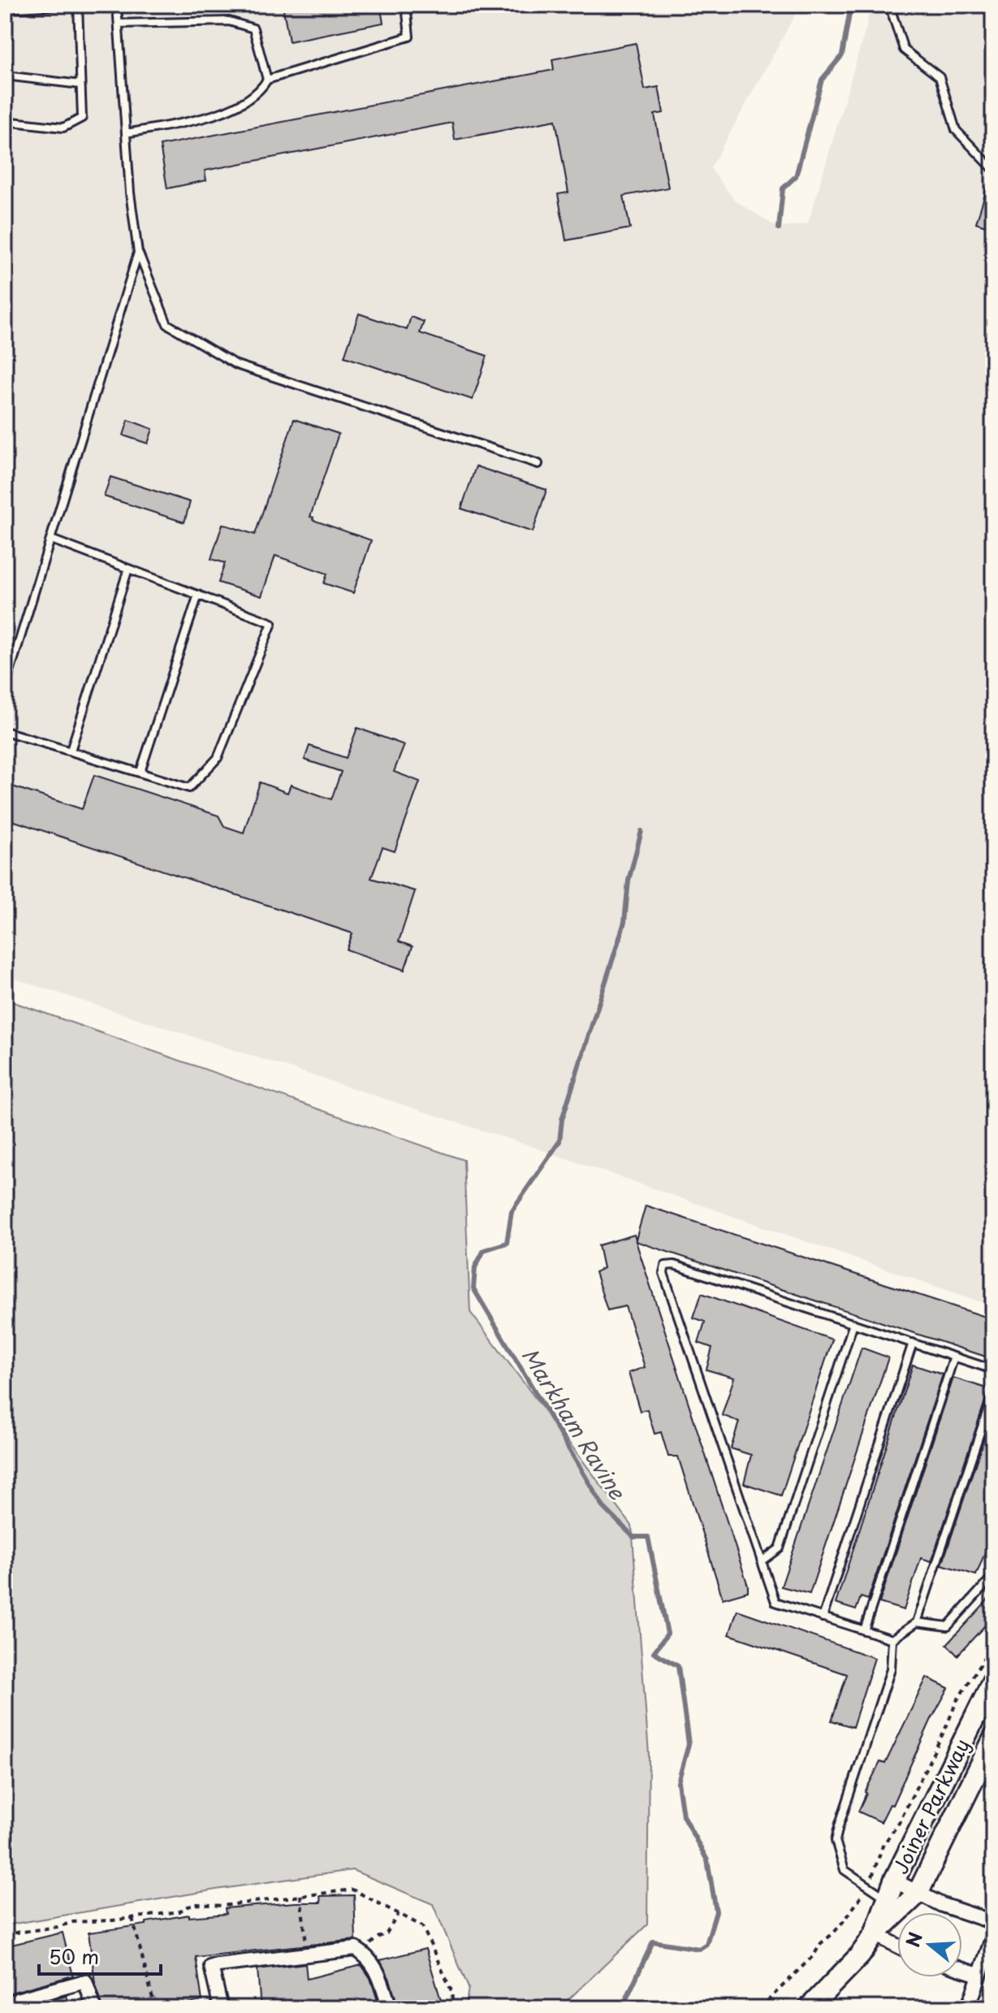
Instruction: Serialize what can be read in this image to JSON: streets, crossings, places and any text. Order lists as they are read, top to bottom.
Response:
{
  "streets": {
    "street": ["Joiner Parkway"]
  },
  "water": ["Markham Ravine"],
  "scale_bar": "50 m",
  "north": "left"
}
